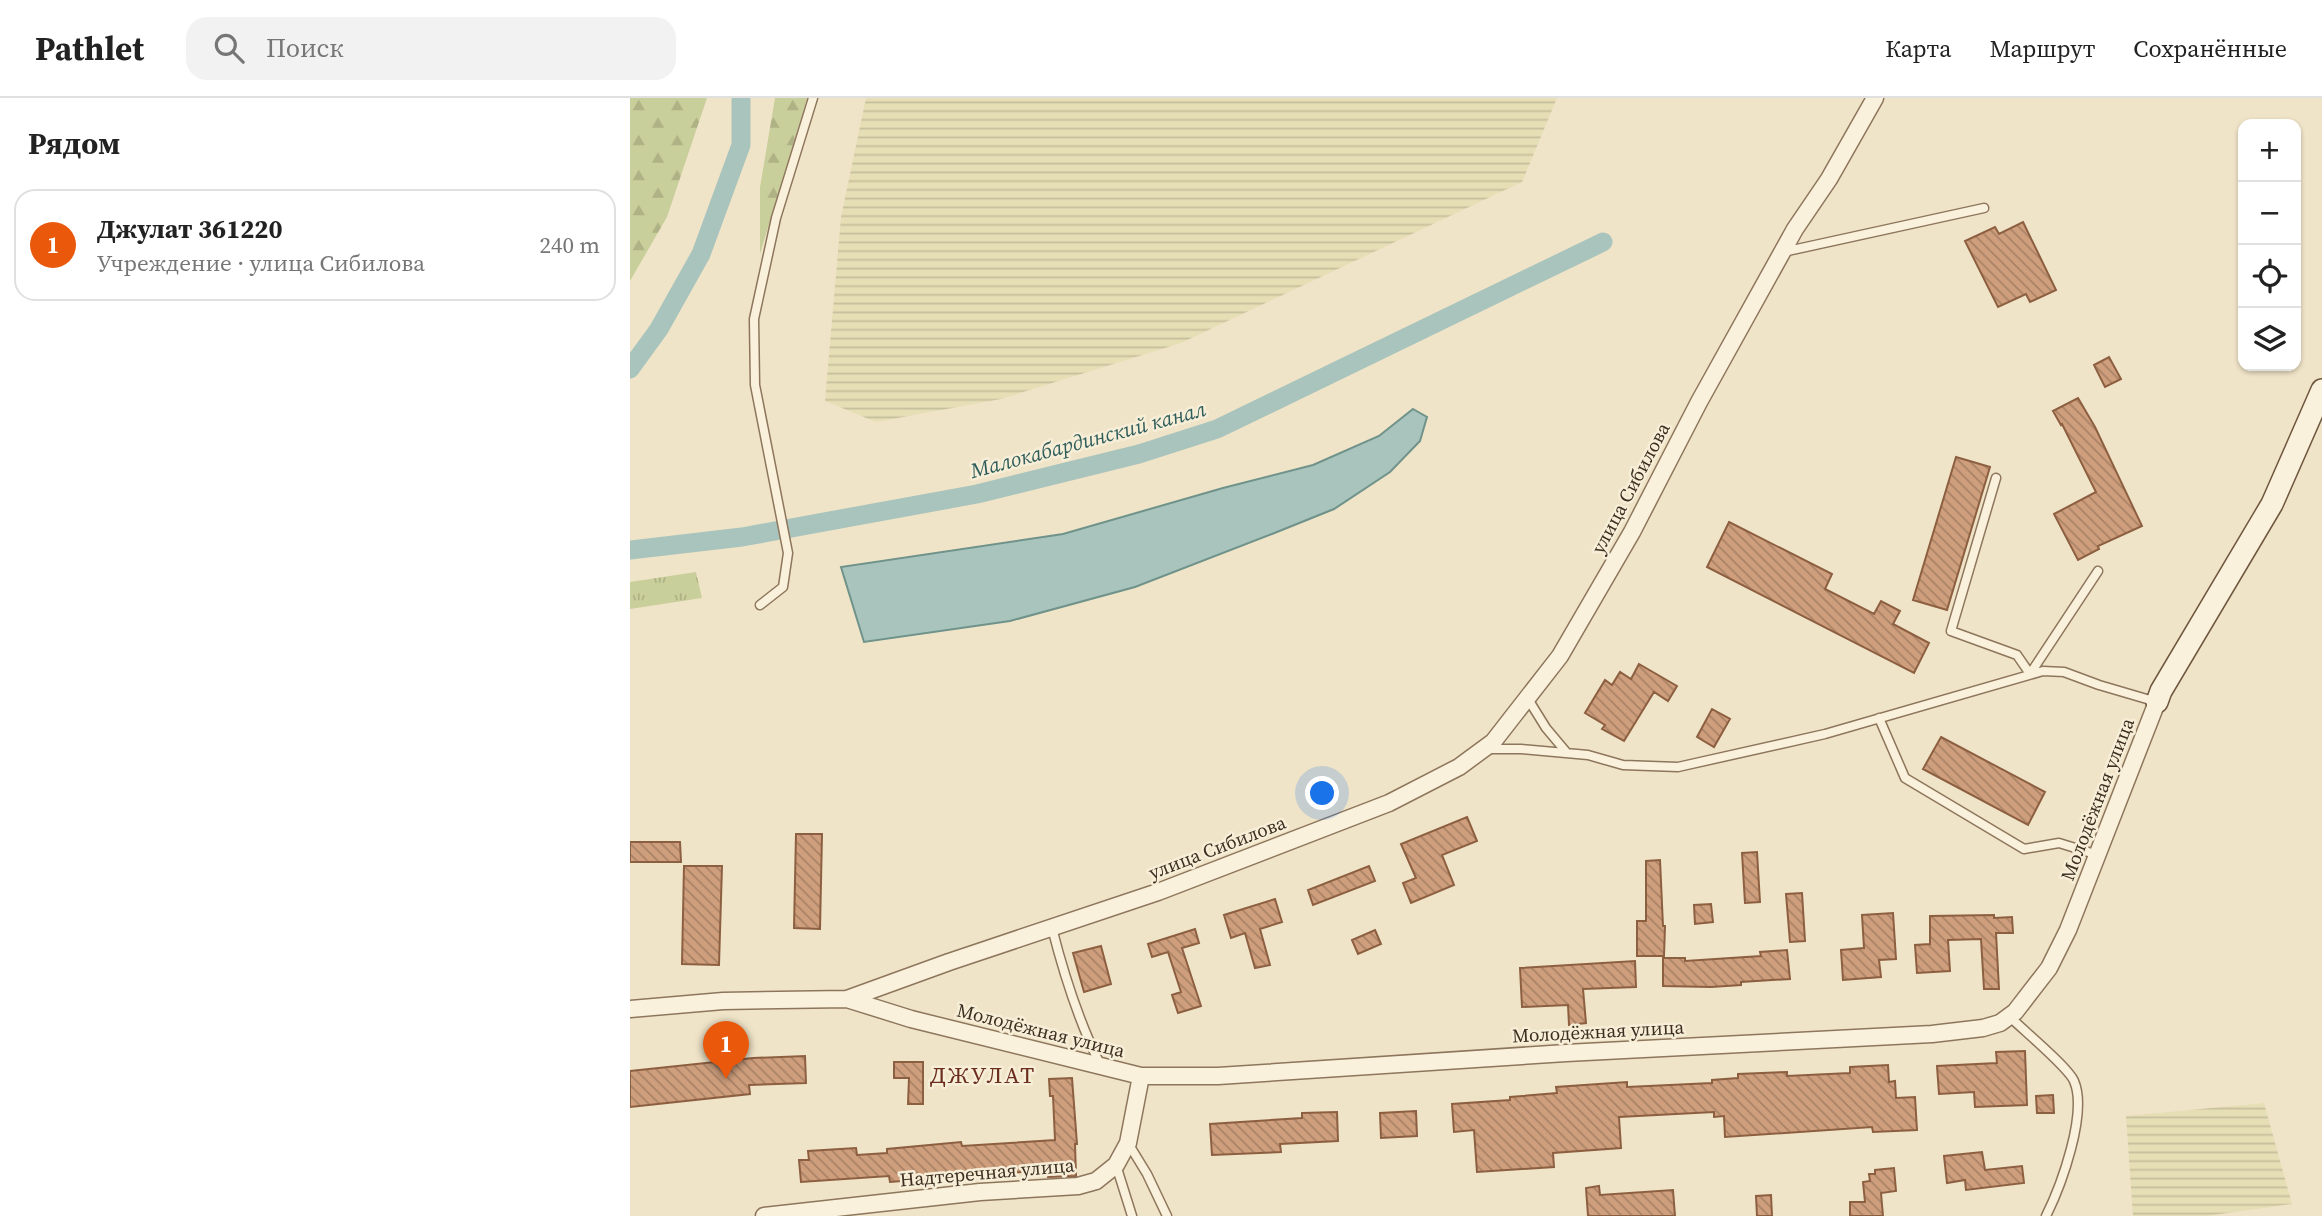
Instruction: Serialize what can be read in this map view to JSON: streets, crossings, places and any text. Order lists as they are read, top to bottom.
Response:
{
  "streets": {
    "street": ["улица Сибилова", "Молодёжная улица", "Надтеречная улица"]
  },
  "crossings": [
    ["улица Сибилова", "Молодёжная улица"],
    ["Молодёжная улица", "Надтеречная улица"]
  ],
  "districts": ["ДЖУЛАТ"],
  "water": ["Малокабардинский канал"],
  "page": {
    "header": "Pathlet",
    "search": "Поиск",
    "nav": ["Карта", "Маршрут", "Сохранённые"],
    "heading": "Рядом",
    "map_buttons": ["+", "−"],
    "list": [
      {
        "mark": "1",
        "name": "Джулат 361220",
        "note": "Учреждение · улица Сибилова",
        "value": "240 m"
      }
    ],
    "pins": "1"
  }
}
